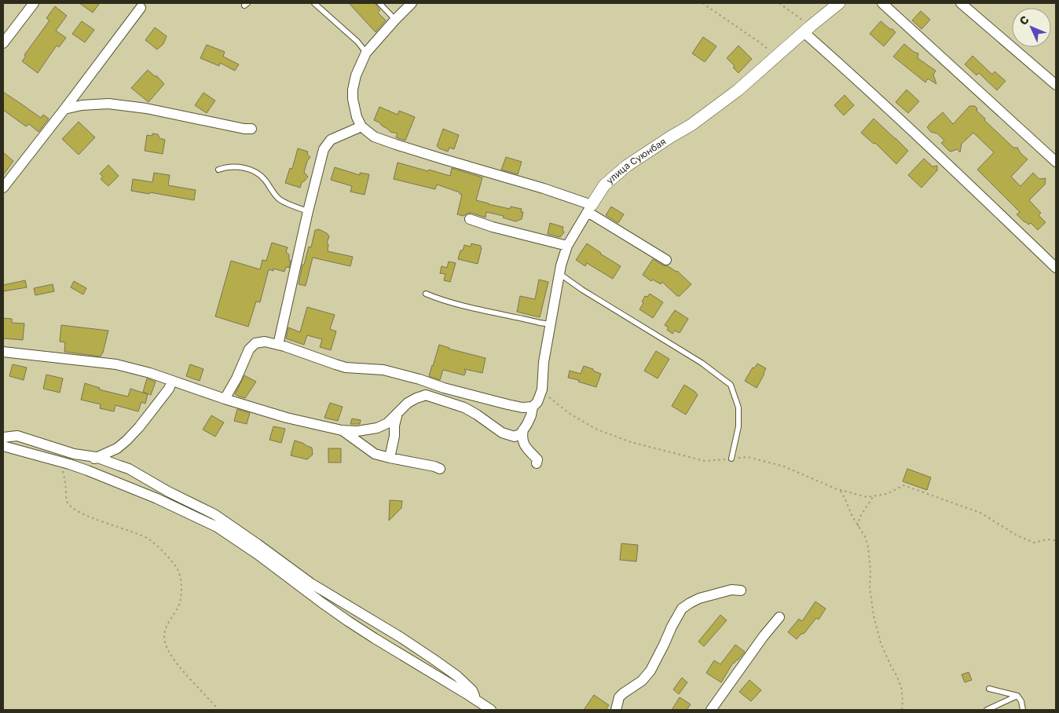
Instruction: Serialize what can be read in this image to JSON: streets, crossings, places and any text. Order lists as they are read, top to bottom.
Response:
{
  "streets": {
    "street": ["улица Суюнбая"]
  },
  "north": "top left"
}
